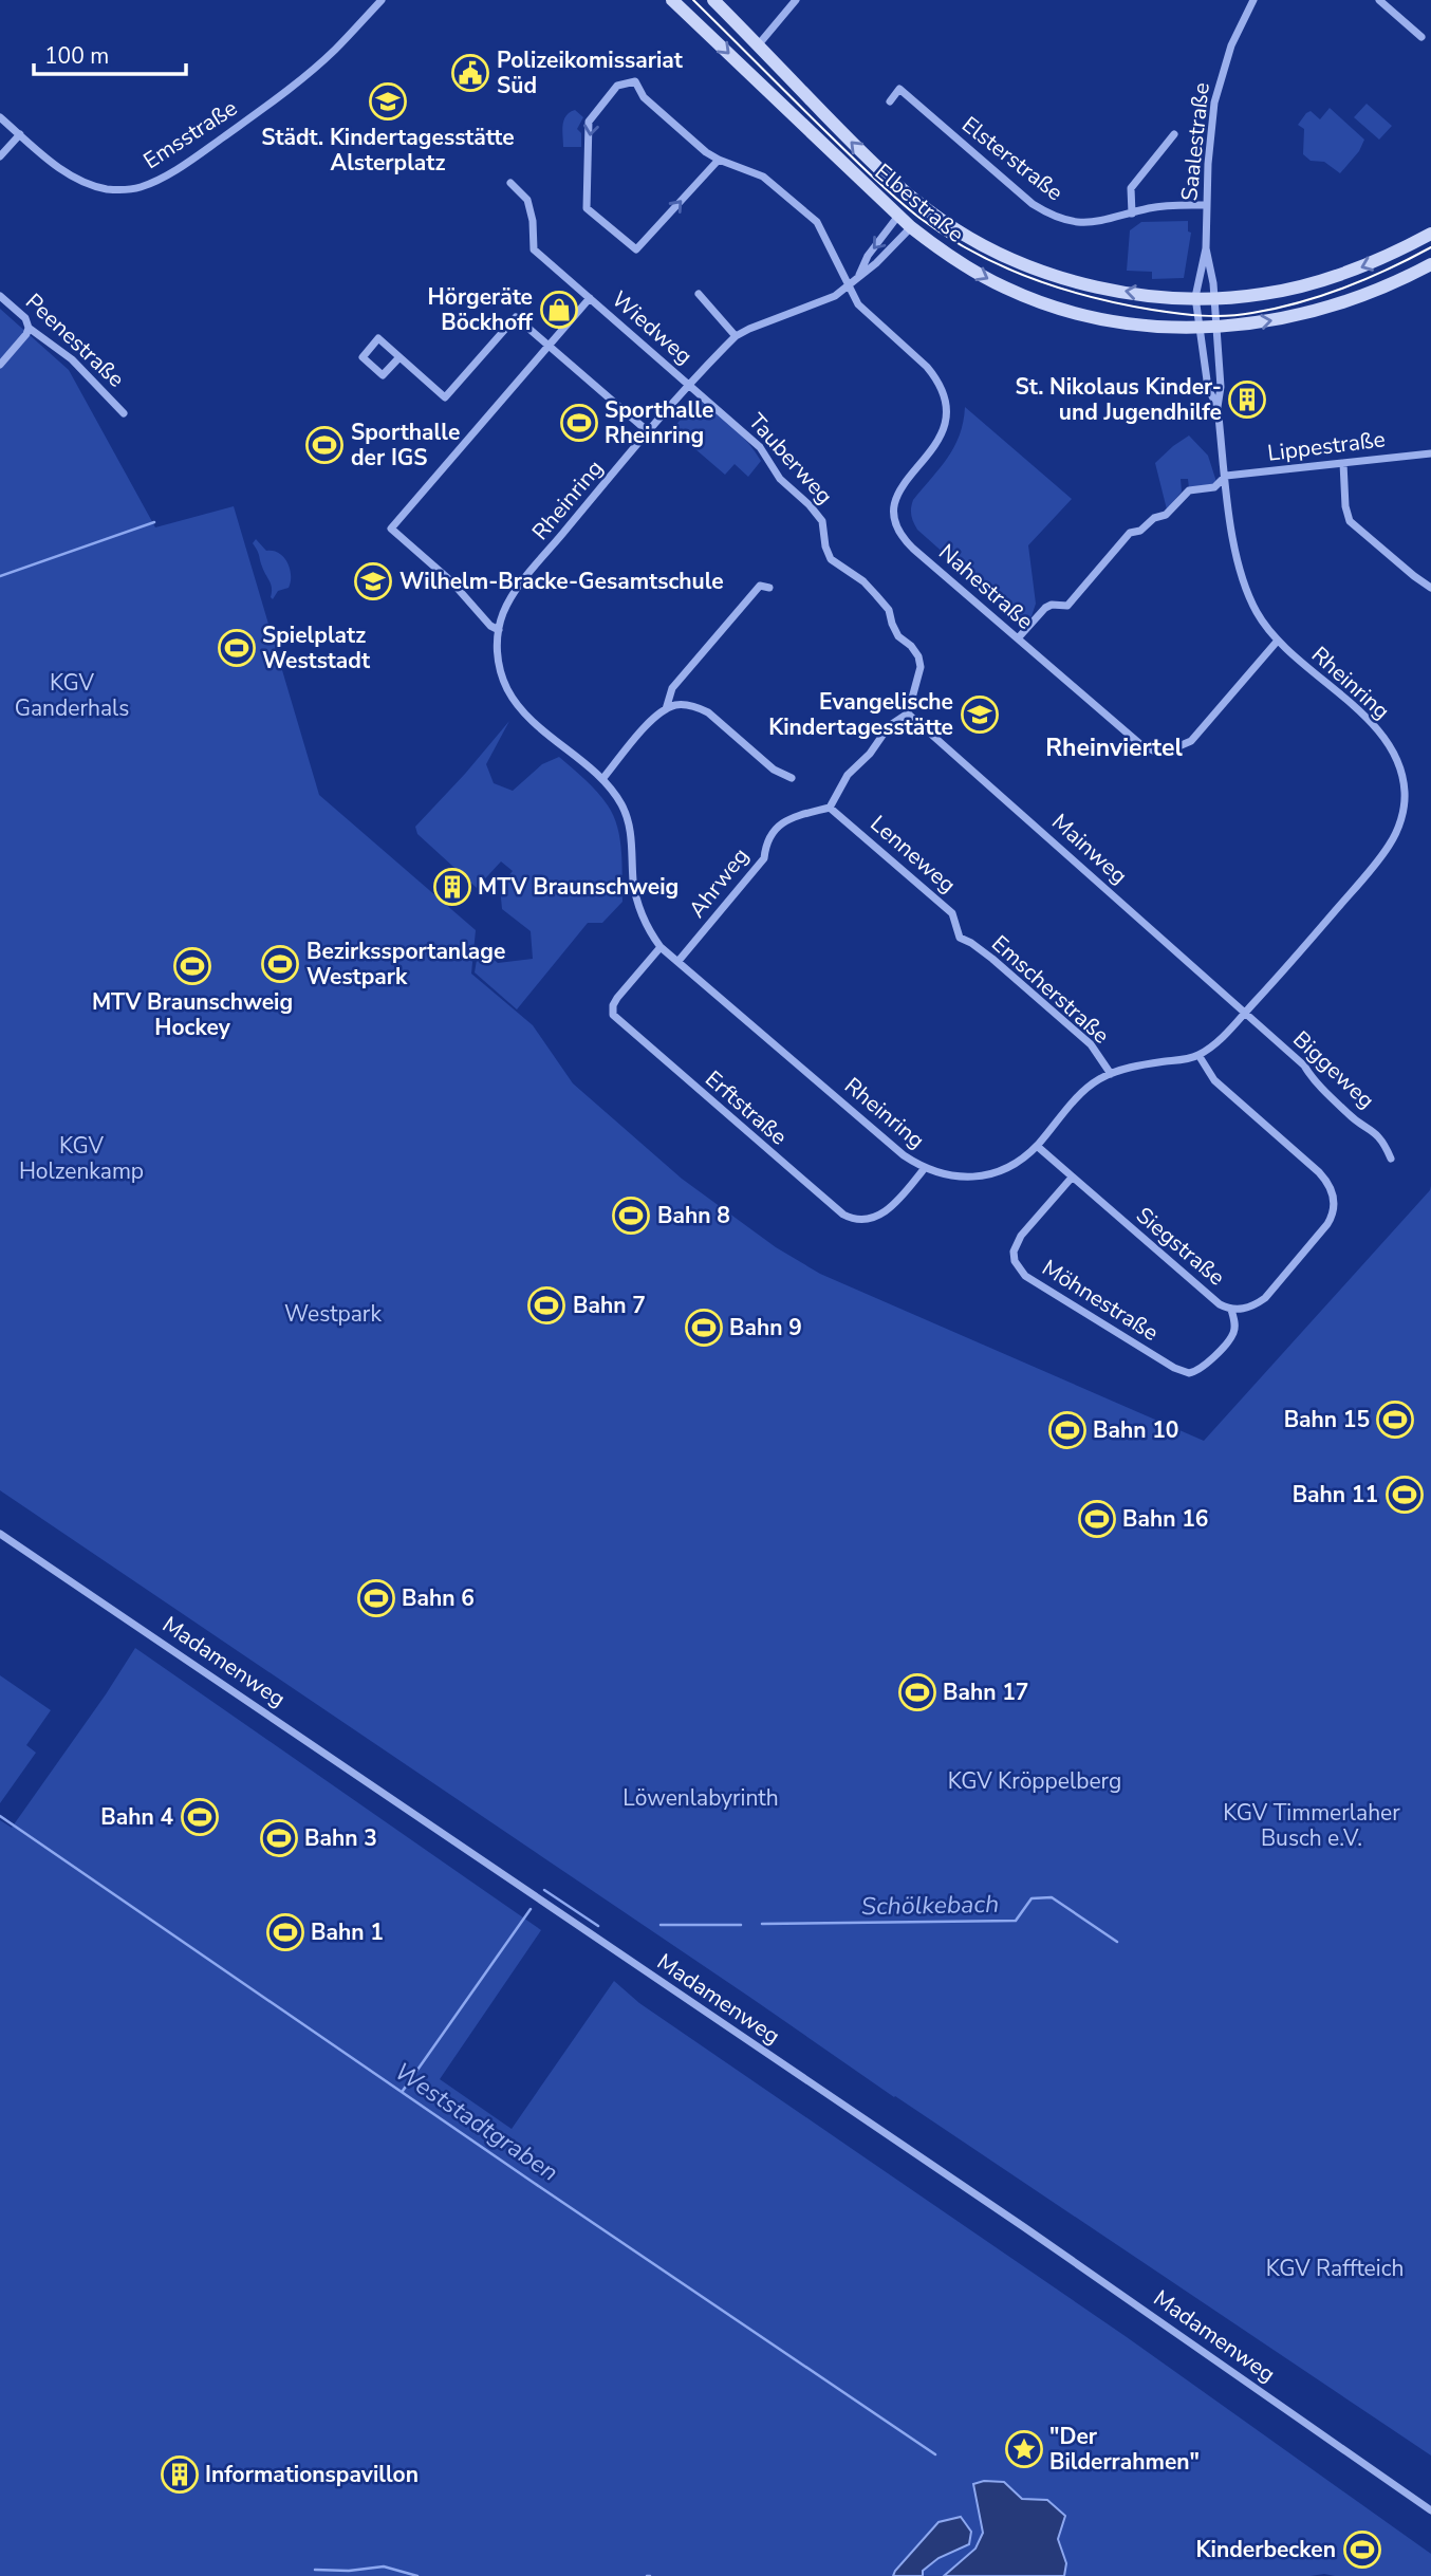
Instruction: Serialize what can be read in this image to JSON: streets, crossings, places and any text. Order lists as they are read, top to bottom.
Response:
{
  "streets": {
    "street": [
      "Emsstraße",
      "Saalestraße",
      "Elsterstraße",
      "Elbestraße",
      "Wiedweg",
      "Peenestraße",
      "Lippestraße",
      "Tauberweg",
      "Rheinring",
      "Nahestraße",
      "Mainweg",
      "Lenneweg",
      "Ahrweg",
      "Emscherstraße",
      "Biggeweg",
      "Erftstraße",
      "Siegstraße",
      "Möhnestraße",
      "Madamenweg"
    ]
  },
  "crossings": [
    ["Saalestraße", "Elsterstraße"],
    ["Saalestraße", "Elbestraße"],
    ["Elbestraße", "Rheinring"],
    ["Wiedweg", "Tauberweg"],
    ["Wiedweg", "Rheinring"],
    ["Lippestraße", "Rheinring"],
    ["Lippestraße", "Nahestraße"],
    ["Tauberweg", "Rheinring"],
    ["Tauberweg", "Mainweg"],
    ["Rheinring", "Nahestraße"],
    ["Rheinring", "Mainweg"],
    ["Rheinring", "Ahrweg"],
    ["Rheinring", "Emscherstraße"],
    ["Rheinring", "Biggeweg"],
    ["Rheinring", "Erftstraße"],
    ["Rheinring", "Siegstraße"],
    ["Mainweg", "Biggeweg"],
    ["Lenneweg", "Ahrweg"],
    ["Lenneweg", "Emscherstraße"],
    ["Siegstraße", "Möhnestraße"]
  ],
  "districts": ["Rheinviertel"],
  "water": ["Schölkebach", "Weststadtgraben"],
  "parks": [
    "KGV Ganderhals",
    "KGV Holzenkamp",
    "Westpark",
    "KGV Kröppelberg",
    "Löwenlabyrinth",
    "KGV Timmerlaher Busch e.V.",
    "KGV Raffteich"
  ],
  "places": {
    "public building": ["Polizeikomissariat Süd"],
    "school or university": ["Städt. Kindertagesstätte Alsterplatz", "Wilhelm-Bracke-Gesamtschule", "Evangelische Kindertagesstätte"],
    "shop": ["Hörgeräte Böckhoff"],
    "building": ["St. Nikolaus Kinder- und Jugendhilfe", "MTV Braunschweig", "Informationspavillon"],
    "sports": [
      "Sporthalle Rheinring",
      "Sporthalle der IGS",
      "Spielplatz Weststadt",
      "Bezirkssportanlage Westpark",
      "MTV Braunschweig Hockey",
      "Bahn 8",
      "Bahn 7",
      "Bahn 9",
      "Bahn 15",
      "Bahn 10",
      "Bahn 11",
      "Bahn 16",
      "Bahn 6",
      "Bahn 17",
      "Bahn 4",
      "Bahn 3",
      "Bahn 1",
      "Kinderbecken"
    ],
    "place": ["\"Der Bilderrahmen\""]
  },
  "scale_bar": "100 m"
}
